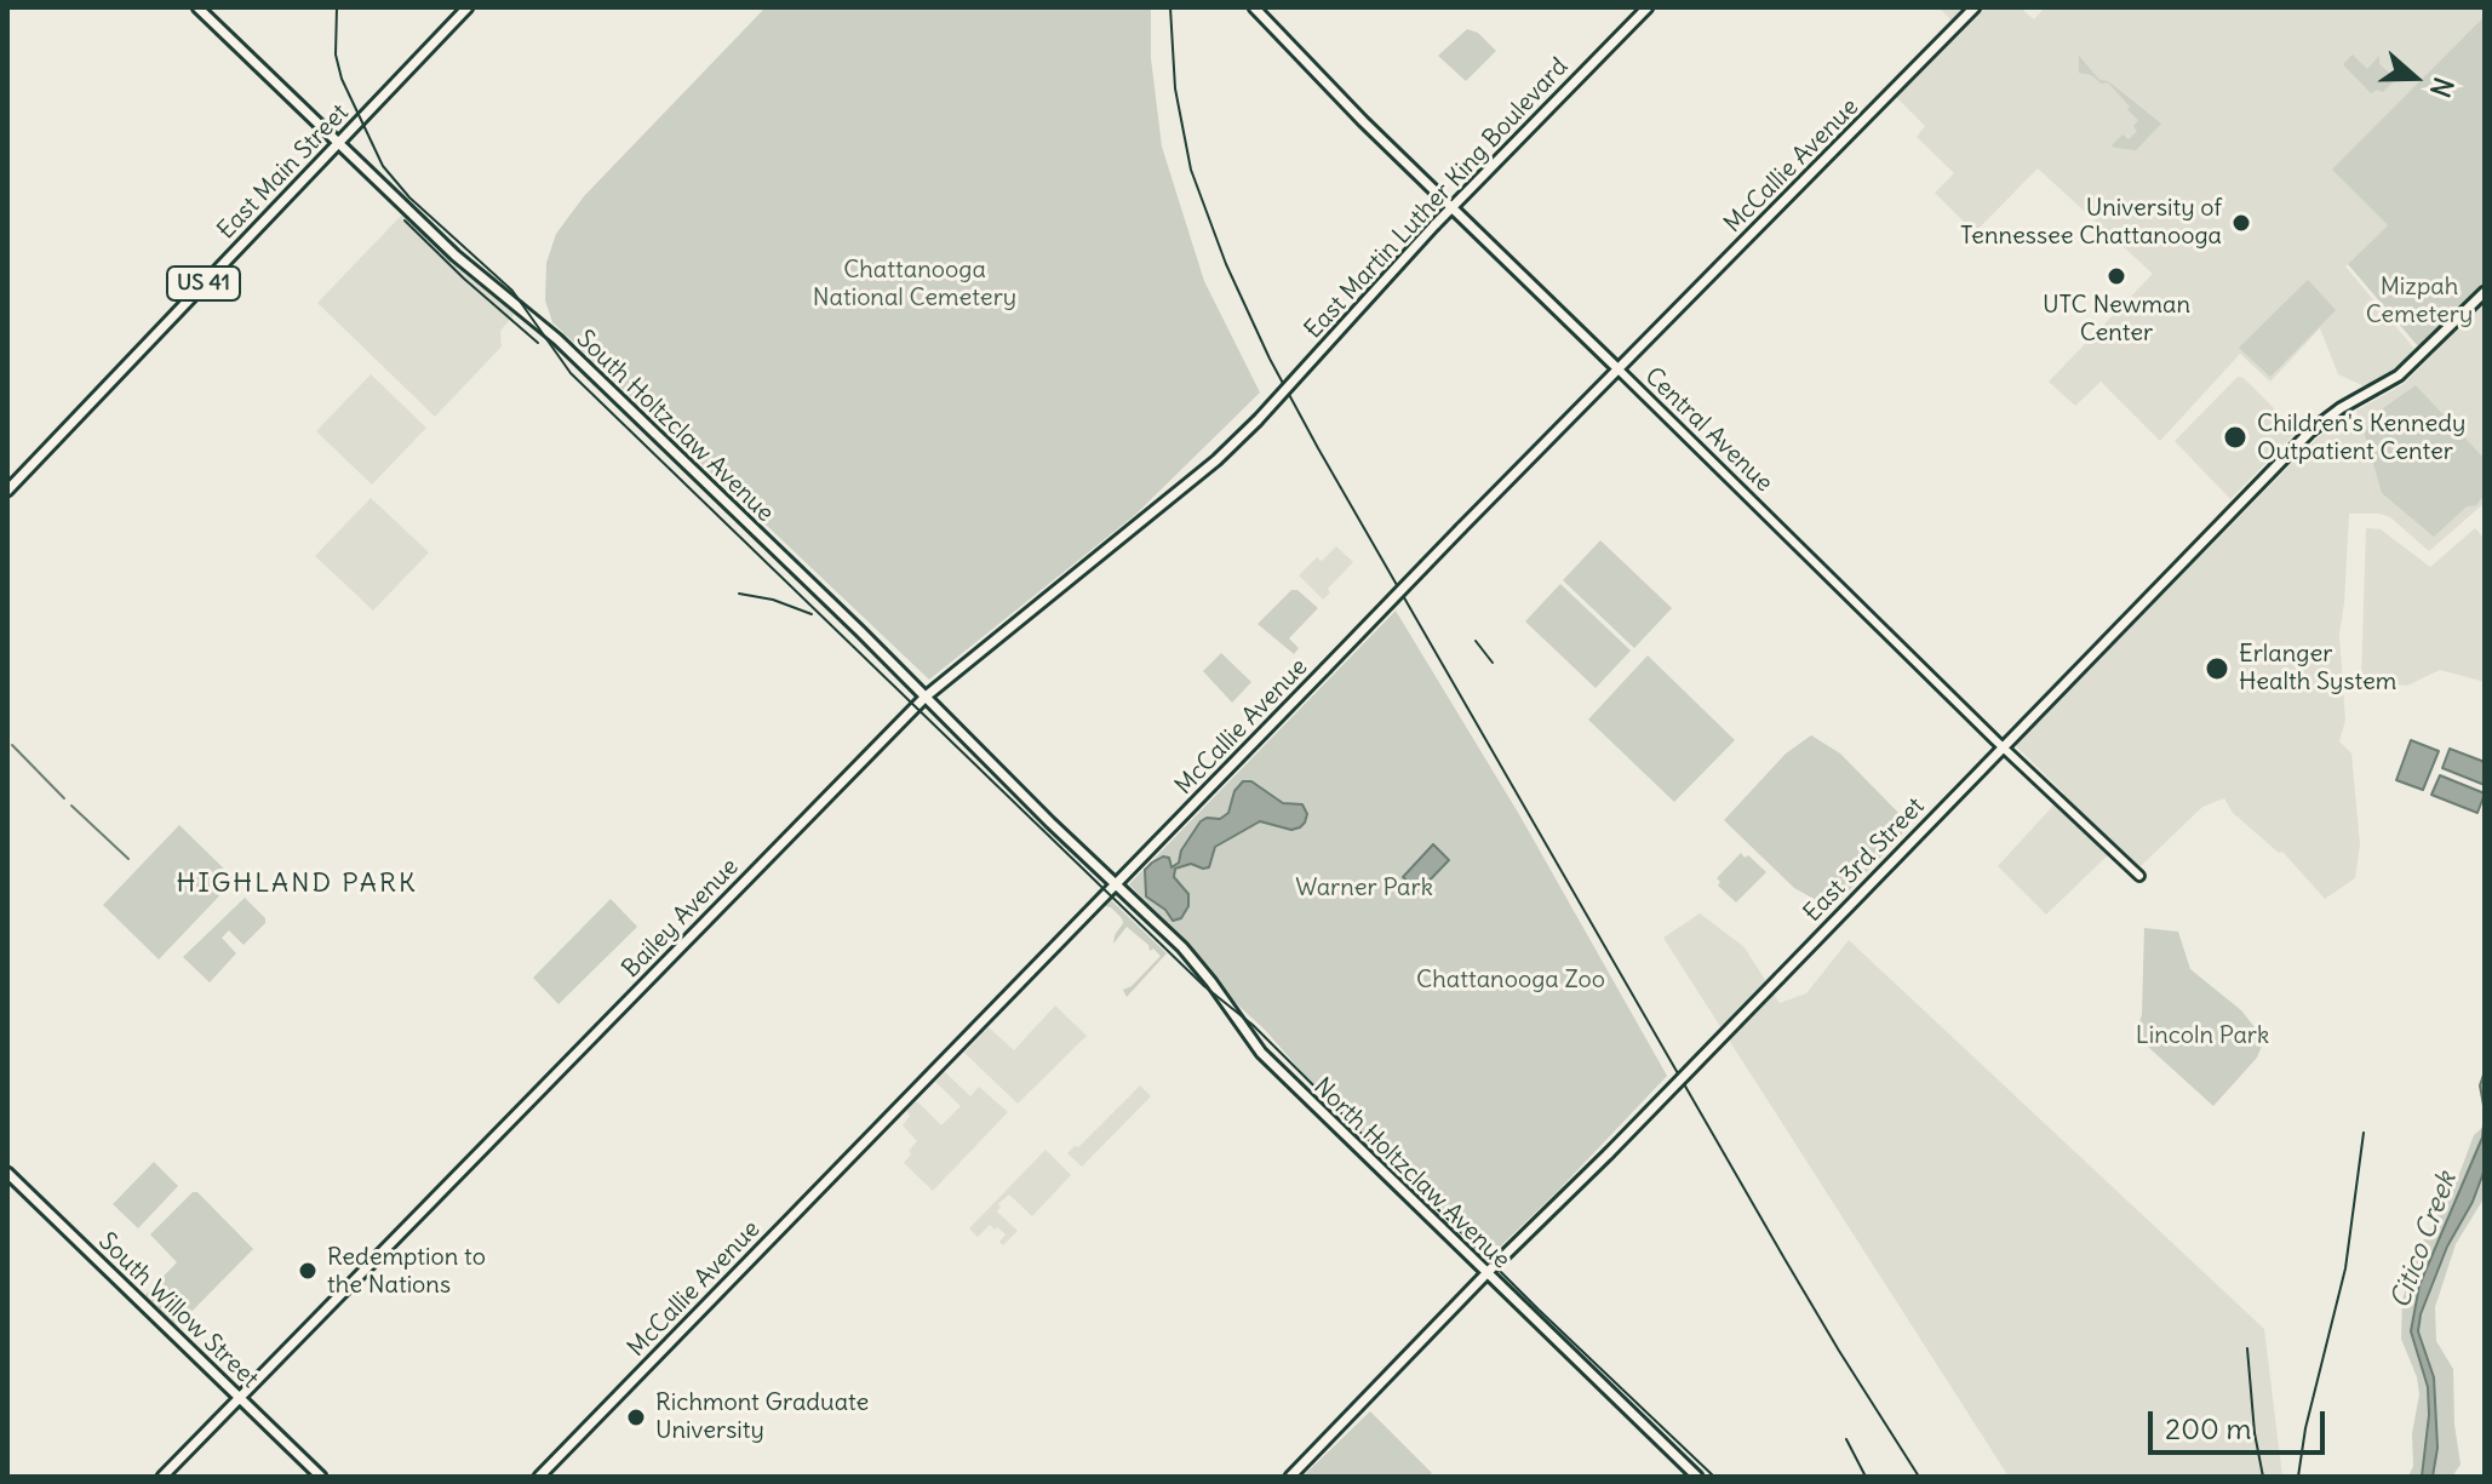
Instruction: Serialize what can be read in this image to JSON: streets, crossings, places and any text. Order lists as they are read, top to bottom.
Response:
{
  "streets": {
    "main road": [
      "McCallie Avenue",
      "East Main Street",
      "East Martin Luther King Boulevard",
      "US 41",
      "South Holtzclaw Avenue",
      "Central Avenue",
      "East 3rd Street",
      "Bailey Avenue",
      "North Holtzclaw Avenue",
      "South Willow Street"
    ]
  },
  "crossings": [
    ["McCallie Avenue", "South Holtzclaw Avenue"],
    ["McCallie Avenue", "Central Avenue"],
    ["McCallie Avenue", "North Holtzclaw Avenue"],
    ["East Main Street", "South Holtzclaw Avenue"],
    ["East Martin Luther King Boulevard", "Central Avenue"],
    ["East Martin Luther King Boulevard", "Bailey Avenue"],
    ["South Holtzclaw Avenue", "Bailey Avenue"],
    ["South Holtzclaw Avenue", "North Holtzclaw Avenue"],
    ["Central Avenue", "East 3rd Street"],
    ["East 3rd Street", "North Holtzclaw Avenue"],
    ["Bailey Avenue", "South Willow Street"]
  ],
  "districts": ["HIGHLAND PARK"],
  "water": ["Citico Creek"],
  "parks": [
    "Chattanooga National Cemetery",
    "Mizpah Cemetery",
    "Warner Park",
    "Chattanooga Zoo",
    "Lincoln Park"
  ],
  "places": [
    "University of Tennessee Chattanooga",
    "UTC Newman Center",
    "Children's Kennedy Outpatient Center",
    "Erlanger Health System",
    "Redemption to the Nations",
    "Richmont Graduate University"
  ],
  "scale_bar": "200 m",
  "north": "right"
}
